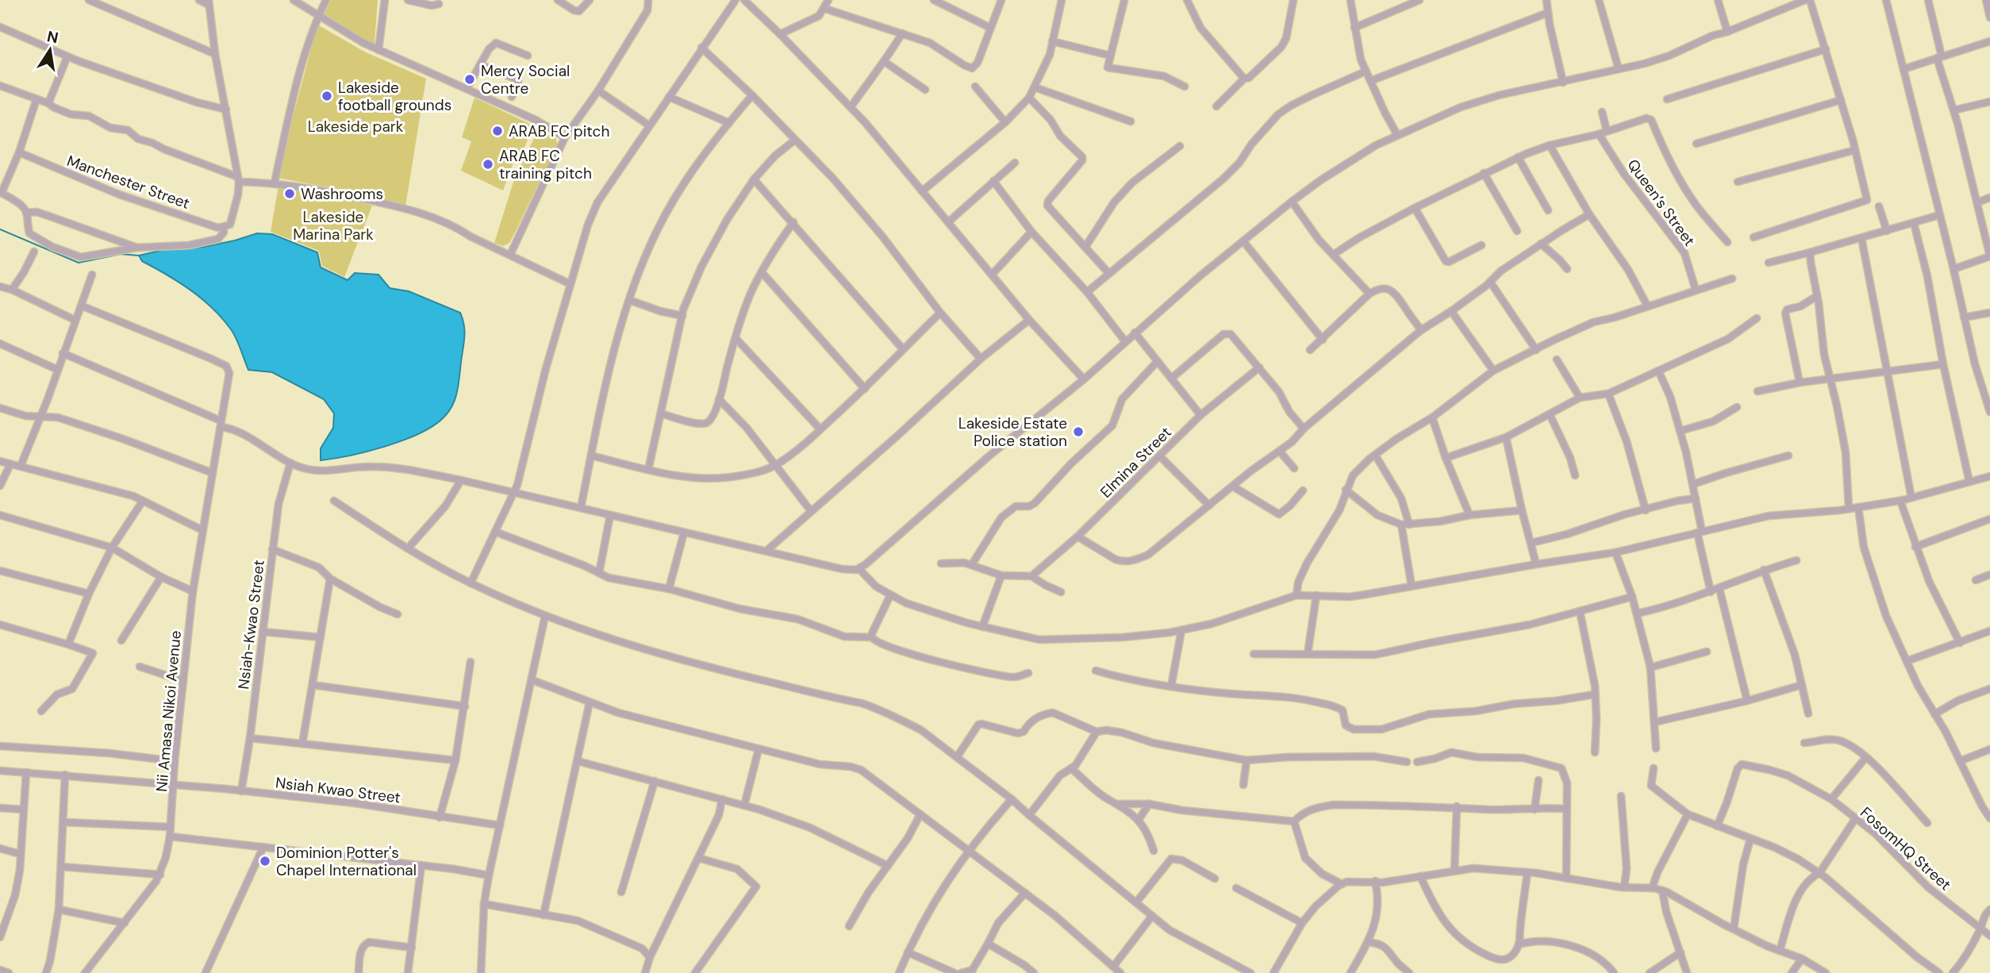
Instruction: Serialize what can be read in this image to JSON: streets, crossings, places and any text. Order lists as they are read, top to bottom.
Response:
{
  "streets": {
    "street": [
      "Manchester Street",
      "Queen’s Street",
      "Elmina Street",
      "Nsiah-Kwao Street",
      "Nii Amasa Nikoi Avenue",
      "Nsiah Kwao Street",
      "FosomHQ Street"
    ]
  },
  "crossings": [
    ["Nsiah-Kwao Street", "Nsiah Kwao Street"],
    ["Nii Amasa Nikoi Avenue", "Nsiah Kwao Street"]
  ],
  "parks": ["Lakeside park", "Lakeside Marina Park"],
  "places": [
    "Mercy Social Centre",
    "Lakeside football grounds",
    "ARAB FC pitch",
    "ARAB FC training pitch",
    "Washrooms",
    "Lakeside Estate Police station",
    "Dominion Potter's Chapel International"
  ],
  "north": "top"
}
